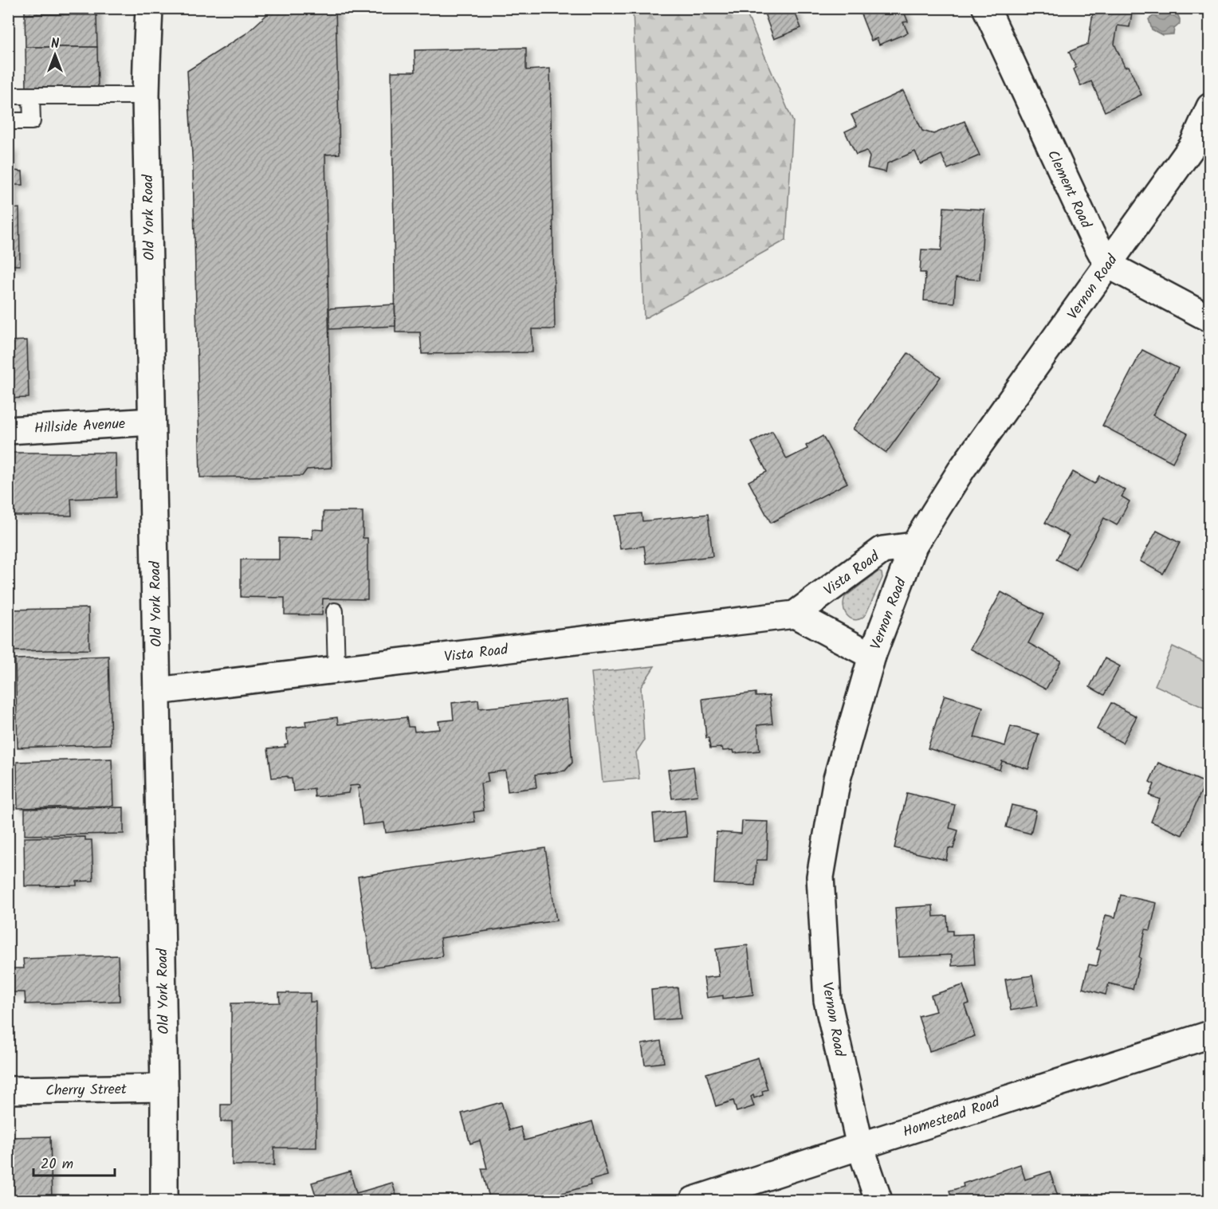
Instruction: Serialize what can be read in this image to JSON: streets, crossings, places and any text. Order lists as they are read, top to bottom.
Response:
{
  "streets": {
    "main road": [
      "Clement Road",
      "Old York Road",
      "Vernon Road",
      "Hillside Avenue",
      "Vista Road",
      "Cherry Street",
      "Homestead Road"
    ]
  },
  "crossings": [
    ["Clement Road", "Vernon Road"],
    ["Old York Road", "Hillside Avenue"],
    ["Old York Road", "Vista Road"],
    ["Old York Road", "Cherry Street"],
    ["Vernon Road", "Vista Road"],
    ["Vernon Road", "Homestead Road"]
  ],
  "scale_bar": "20 m",
  "north": "top"
}
